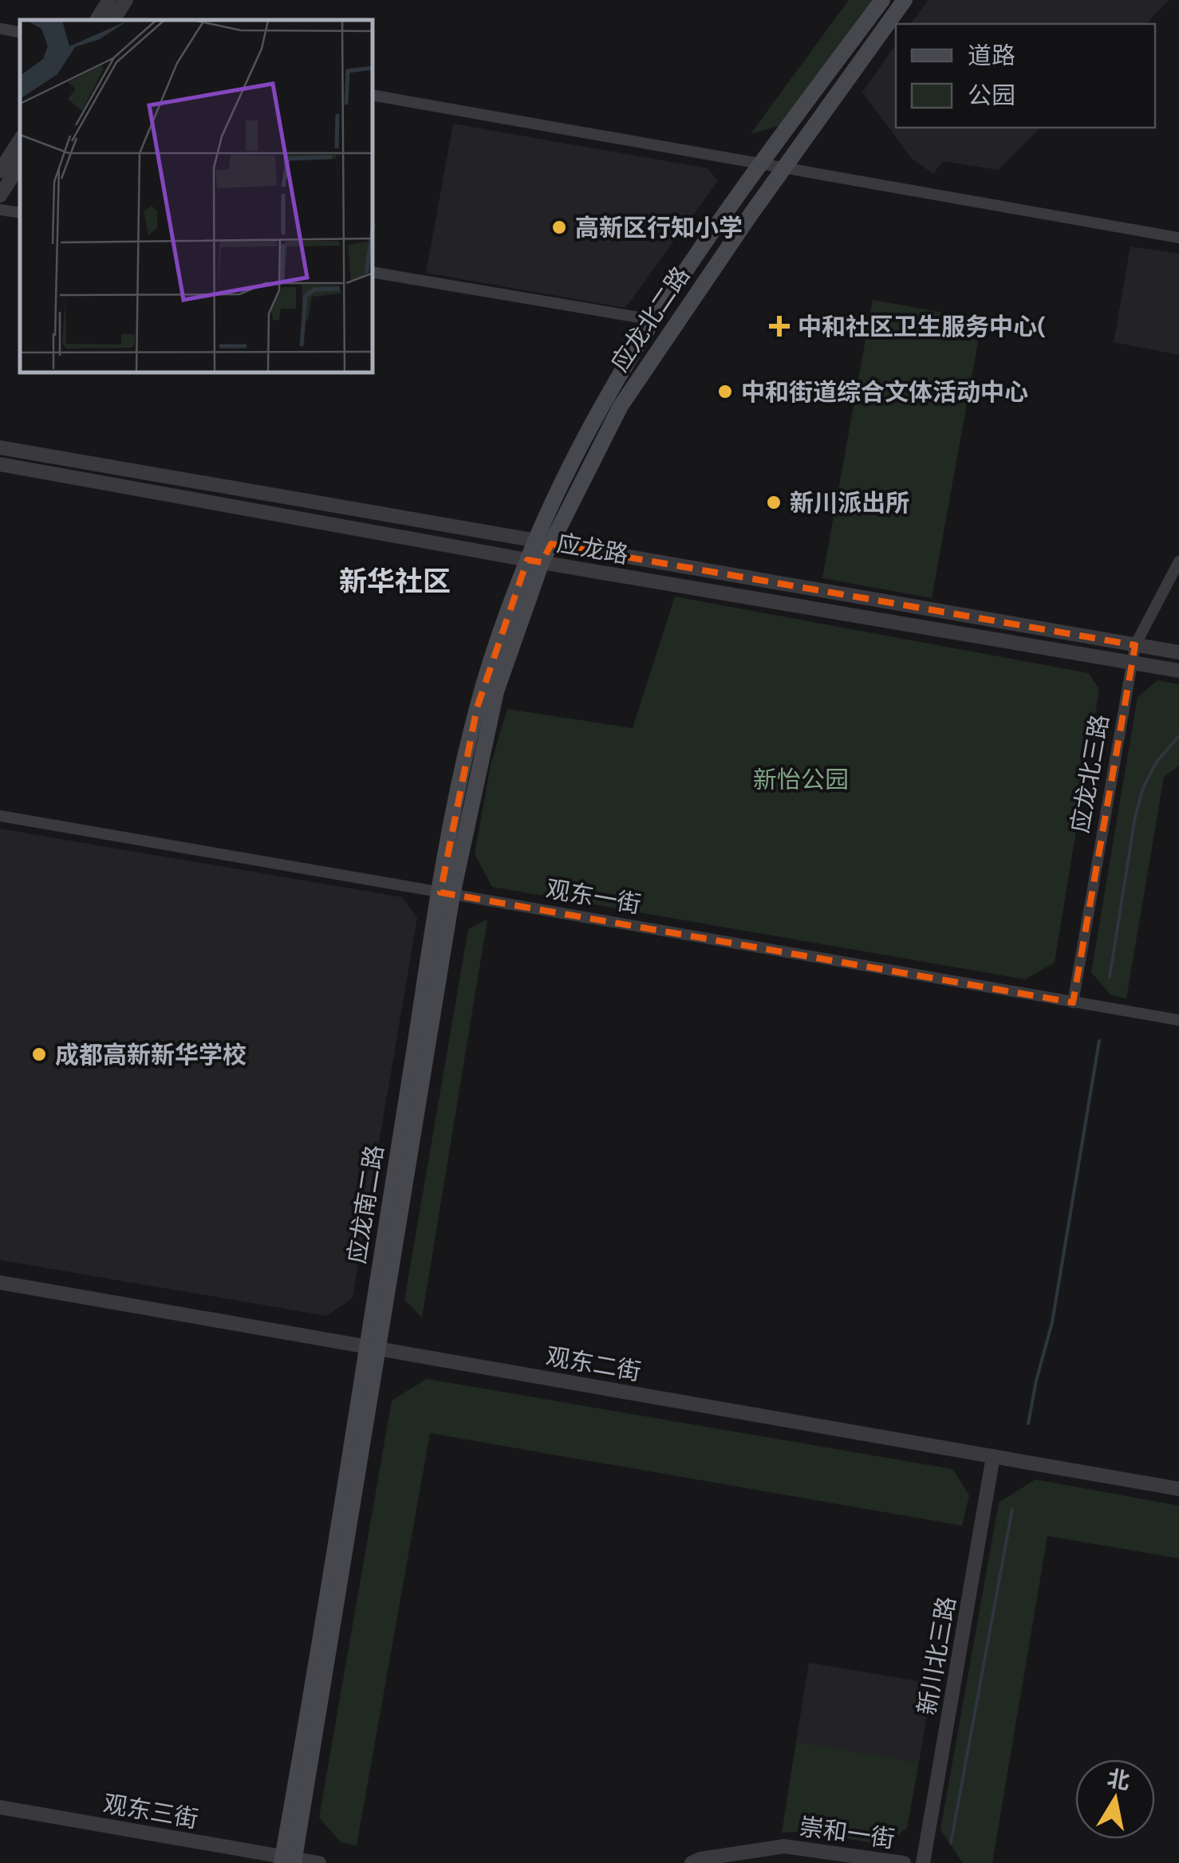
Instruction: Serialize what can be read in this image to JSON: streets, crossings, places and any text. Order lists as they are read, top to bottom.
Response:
{
  "streets": {
    "main road": ["应龙北二路", "应龙南二路"],
    "street": [
      "应龙路",
      "应龙北三路",
      "观东一街",
      "观东二街",
      "新川北三路",
      "观东三街",
      "崇和一街"
    ]
  },
  "crossings": [
    ["应龙北二路", "应龙路"],
    ["应龙北二路", "应龙南二路"],
    ["应龙路", "应龙北三路"],
    ["应龙路", "应龙南二路"],
    ["应龙北三路", "观东一街"],
    ["观东一街", "应龙南二路"],
    ["应龙南二路", "观东二街"],
    ["应龙南二路", "观东三街"],
    ["观东二街", "新川北三路"]
  ],
  "districts": ["新华社区"],
  "parks": ["新怡公园"],
  "places": {
    "other": [
      "高新区行知小学",
      "中和街道综合文体活动中心",
      "新川派出所",
      "成都高新新华学校"
    ],
    "health": ["中和社区卫生服务中心("]
  },
  "legend": ["道路", "公园"],
  "north": "top"
}
